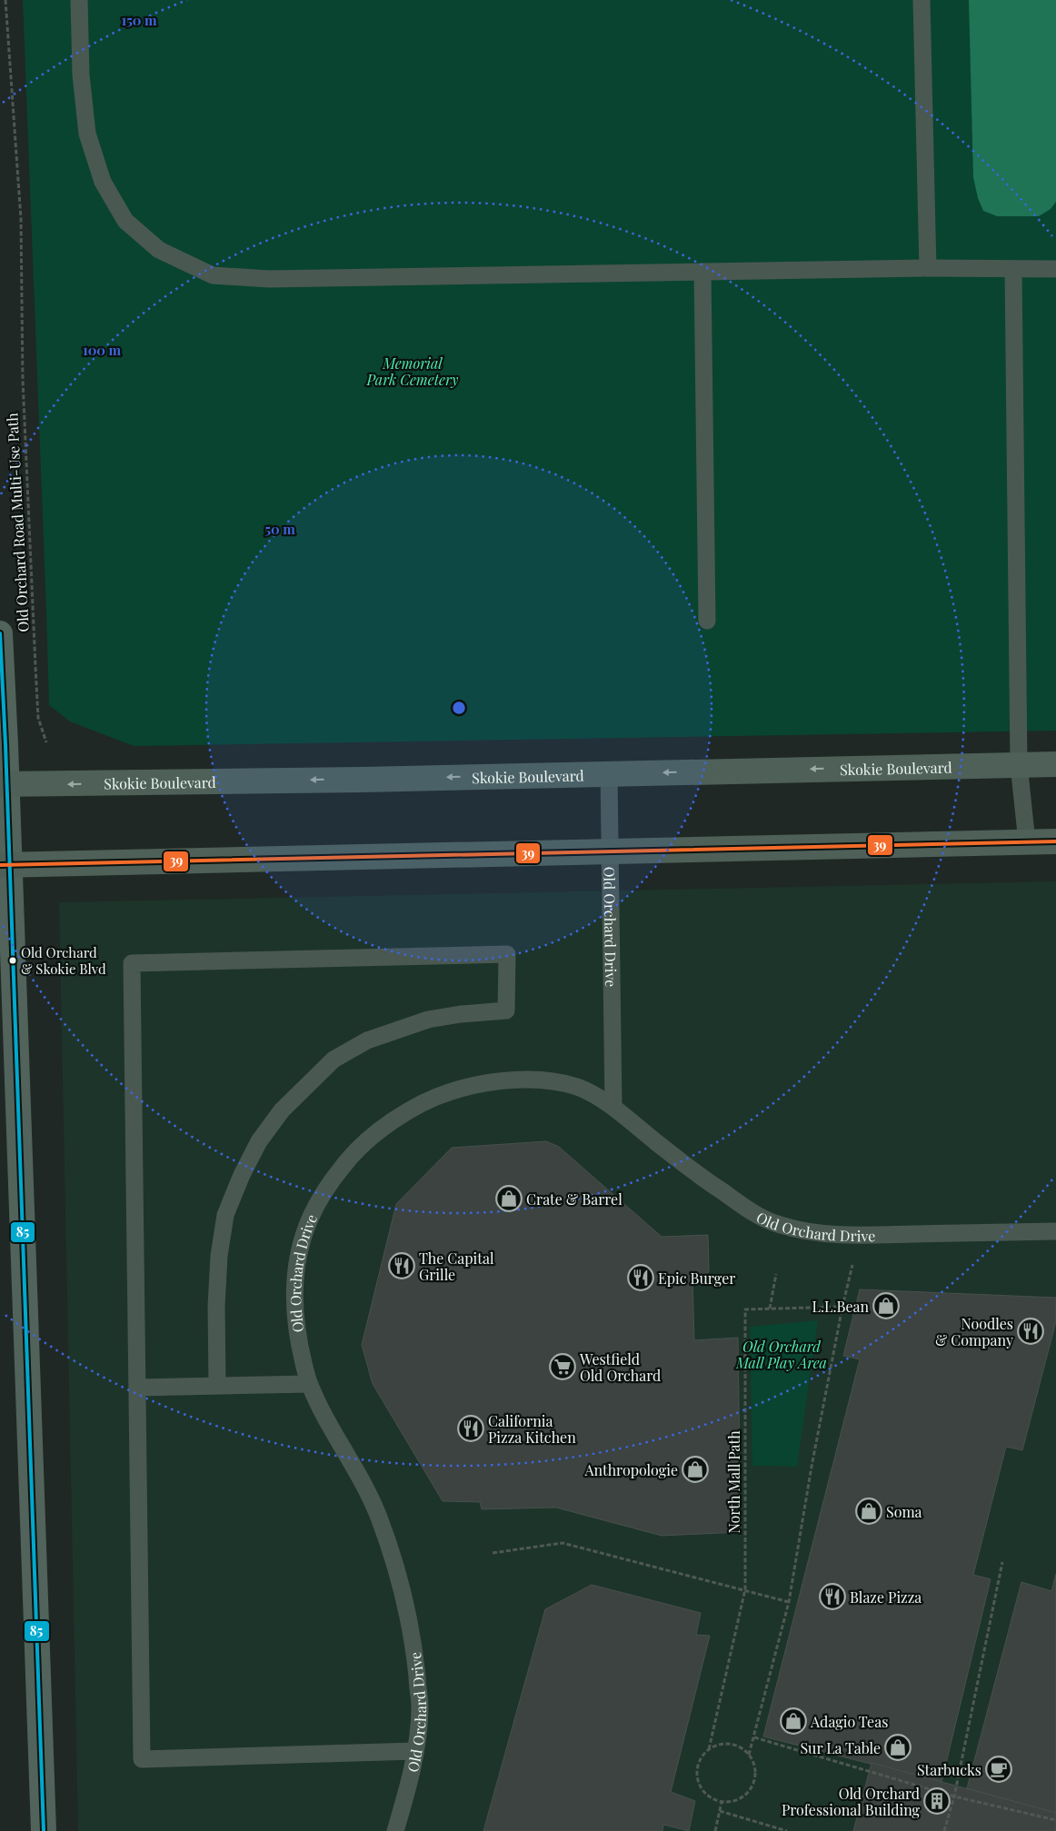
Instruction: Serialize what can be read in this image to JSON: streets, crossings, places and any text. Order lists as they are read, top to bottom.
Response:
{
  "streets": {
    "main road": ["Skokie Boulevard"],
    "lane": ["Old Orchard Drive"],
    "path": ["Old Orchard Road Multi-Use Path", "North Mall Path"]
  },
  "crossings": [
    ["Skokie Boulevard", "Old Orchard Drive"]
  ],
  "parks": ["Memorial Park Cemetery", "Old Orchard Mall Play Area"],
  "places": {
    "other": ["Old Orchard & Skokie Blvd"],
    "shop": [
      "Crate & Barrel",
      "L.L.Bean",
      "Anthropologie",
      "Soma",
      "Adagio Teas",
      "Sur La Table"
    ],
    "restaurant": [
      "The Capital Grille",
      "Epic Burger",
      "Noodles & Company",
      "California Pizza Kitchen",
      "Blaze Pizza"
    ],
    "supermarket": ["Westfield Old Orchard"],
    "cafe": ["Starbucks"],
    "building": ["Old Orchard Professional Building"]
  },
  "lines": ["transit line 85", "transit line 39"],
  "rings": ["150 m", "100 m", "50 m"]
}
